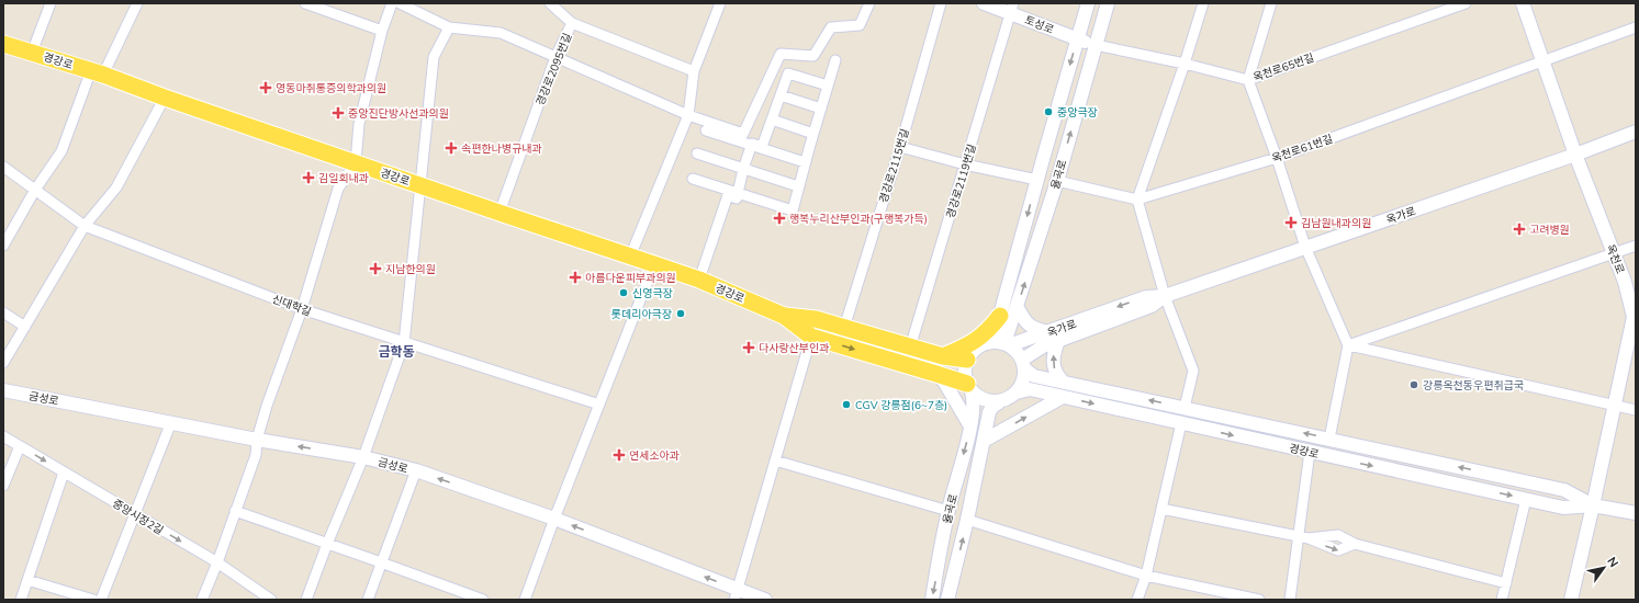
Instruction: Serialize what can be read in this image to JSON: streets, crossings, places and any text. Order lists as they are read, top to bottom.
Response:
{
  "streets": {
    "main road": ["경강로"],
    "street": [
      "토성로",
      "옥천로65번길",
      "경강로2095번길",
      "옥천로61번길",
      "경강로2115번길",
      "율곡로",
      "경강로2119번길",
      "옥가로",
      "옥천로",
      "신대학길",
      "금성로",
      "중앙시장2길"
    ]
  },
  "crossings": [
    ["토성로", "옥천로65번길"],
    ["토성로", "율곡로"],
    ["토성로", "경강로2119번길"],
    ["경강로", "경강로2095번길"],
    ["경강로", "경강로2115번길"],
    ["경강로", "율곡로"],
    ["경강로", "경강로2119번길"],
    ["경강로", "옥가로"],
    ["경강로", "옥천로"],
    ["옥천로65번길", "율곡로"],
    ["옥천로61번길", "옥천로"],
    ["율곡로", "옥가로"],
    ["옥가로", "옥천로"]
  ],
  "one_way": ["중앙시장2길"],
  "districts": ["금학동"],
  "places": {
    "health": [
      "영동마취통증의학과의원",
      "중앙진단방사선과의원",
      "속편한나병규내과",
      "김일회내과",
      "행복누리산부인과(구행복가득)",
      "김남원내과의원",
      "고려병원",
      "지남한의원",
      "아름다운피부과의원",
      "다사랑산부인과",
      "연세소아과"
    ],
    "other": [
      "중앙극장",
      "신영극장",
      "롯데리아극장",
      "강릉옥천동우편취급국",
      "CGV 강릉점(6~7층)"
    ]
  },
  "north": "top right"
}
